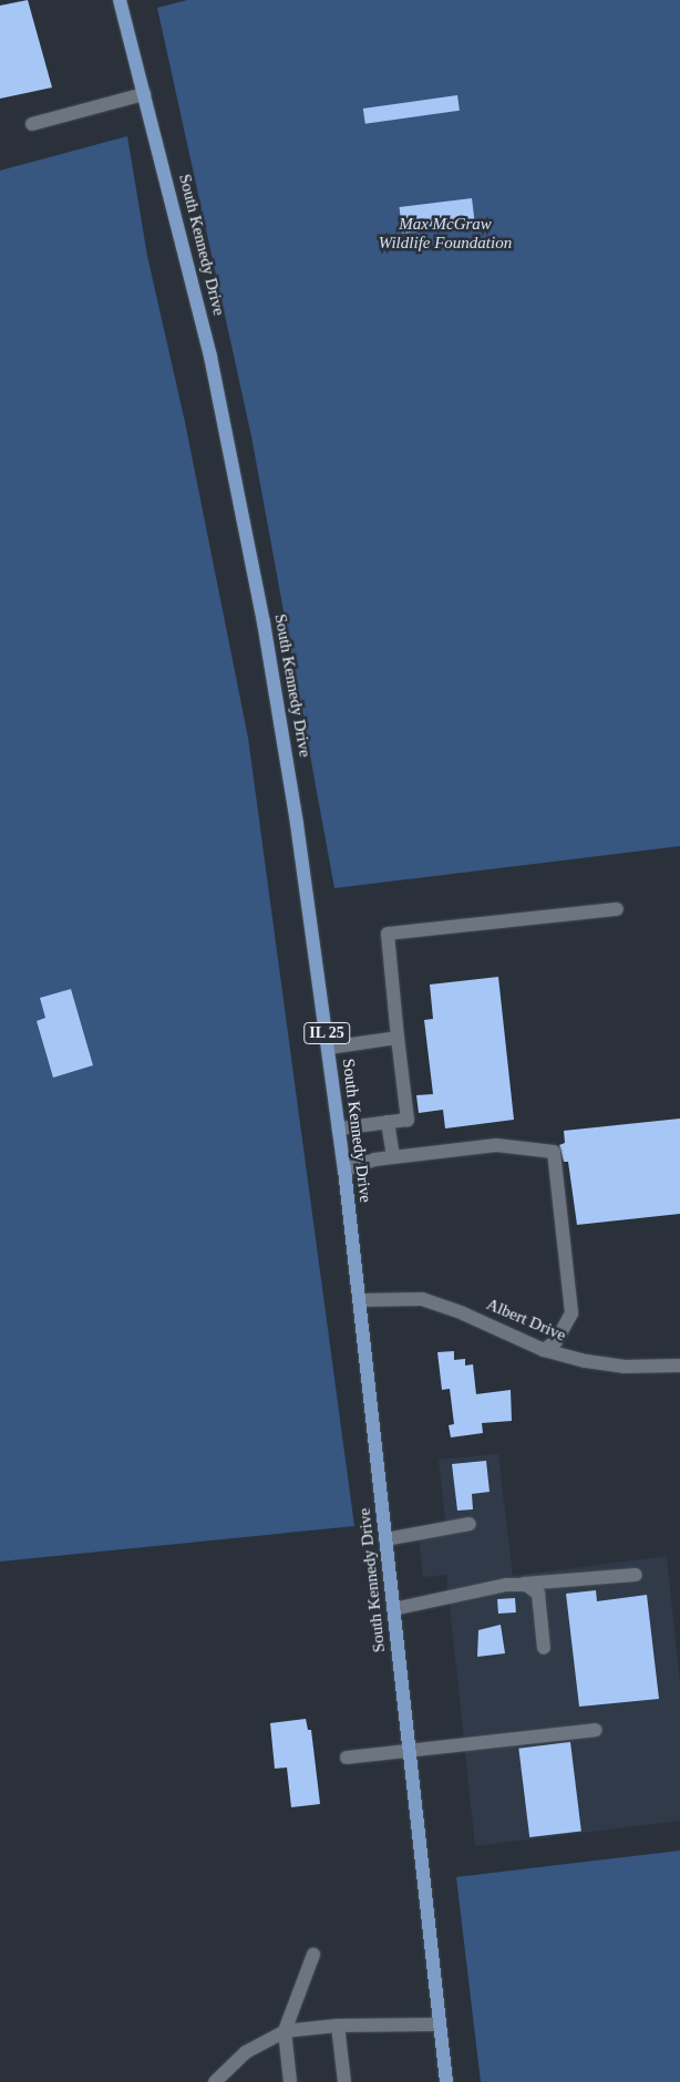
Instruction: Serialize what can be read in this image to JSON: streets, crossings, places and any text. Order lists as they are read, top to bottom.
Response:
{
  "streets": {
    "main road": ["South Kennedy Drive", "IL 25"],
    "street": ["Albert Drive"]
  },
  "crossings": [
    ["South Kennedy Drive", "Albert Drive"]
  ],
  "parks": ["Max McGraw Wildlife Foundation"]
}
